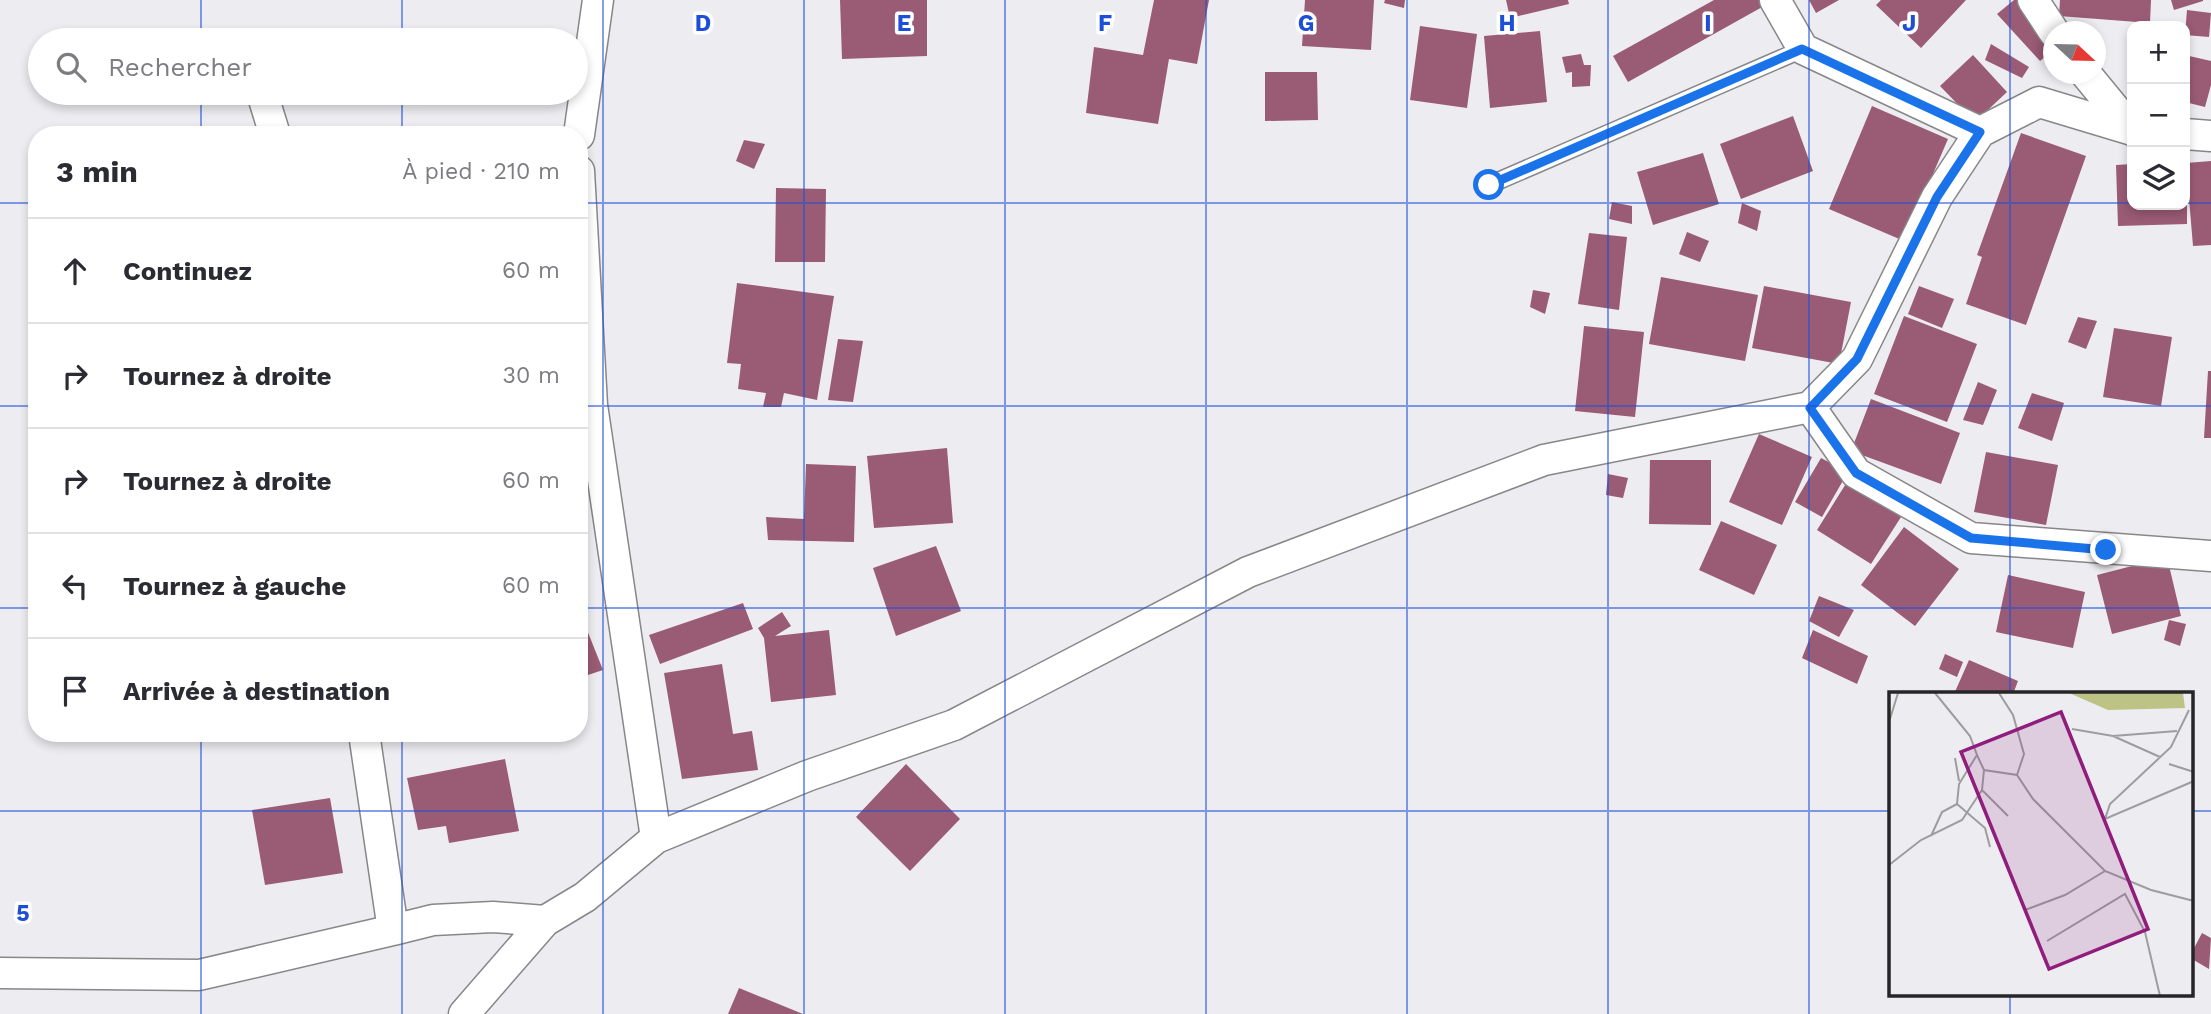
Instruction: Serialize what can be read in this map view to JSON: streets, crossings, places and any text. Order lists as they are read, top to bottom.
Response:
{
  "north": "right",
  "page": {
    "map_buttons": ["+", "−"],
    "search": "Rechercher",
    "heading": ["3 min", "À pied · 210 m"],
    "list": [
      ["Continuez", "60 m"],
      ["Tournez à droite", "30 m"],
      ["Tournez à droite", "60 m"],
      ["Tournez à gauche", "60 m"],
      "Arrivée à destination"
    ]
  },
  "grid": {
    "columns": [
      "D",
      "E",
      "F",
      "G",
      "H",
      "I",
      "J"
    ],
    "rows": ["5"]
  }
}
